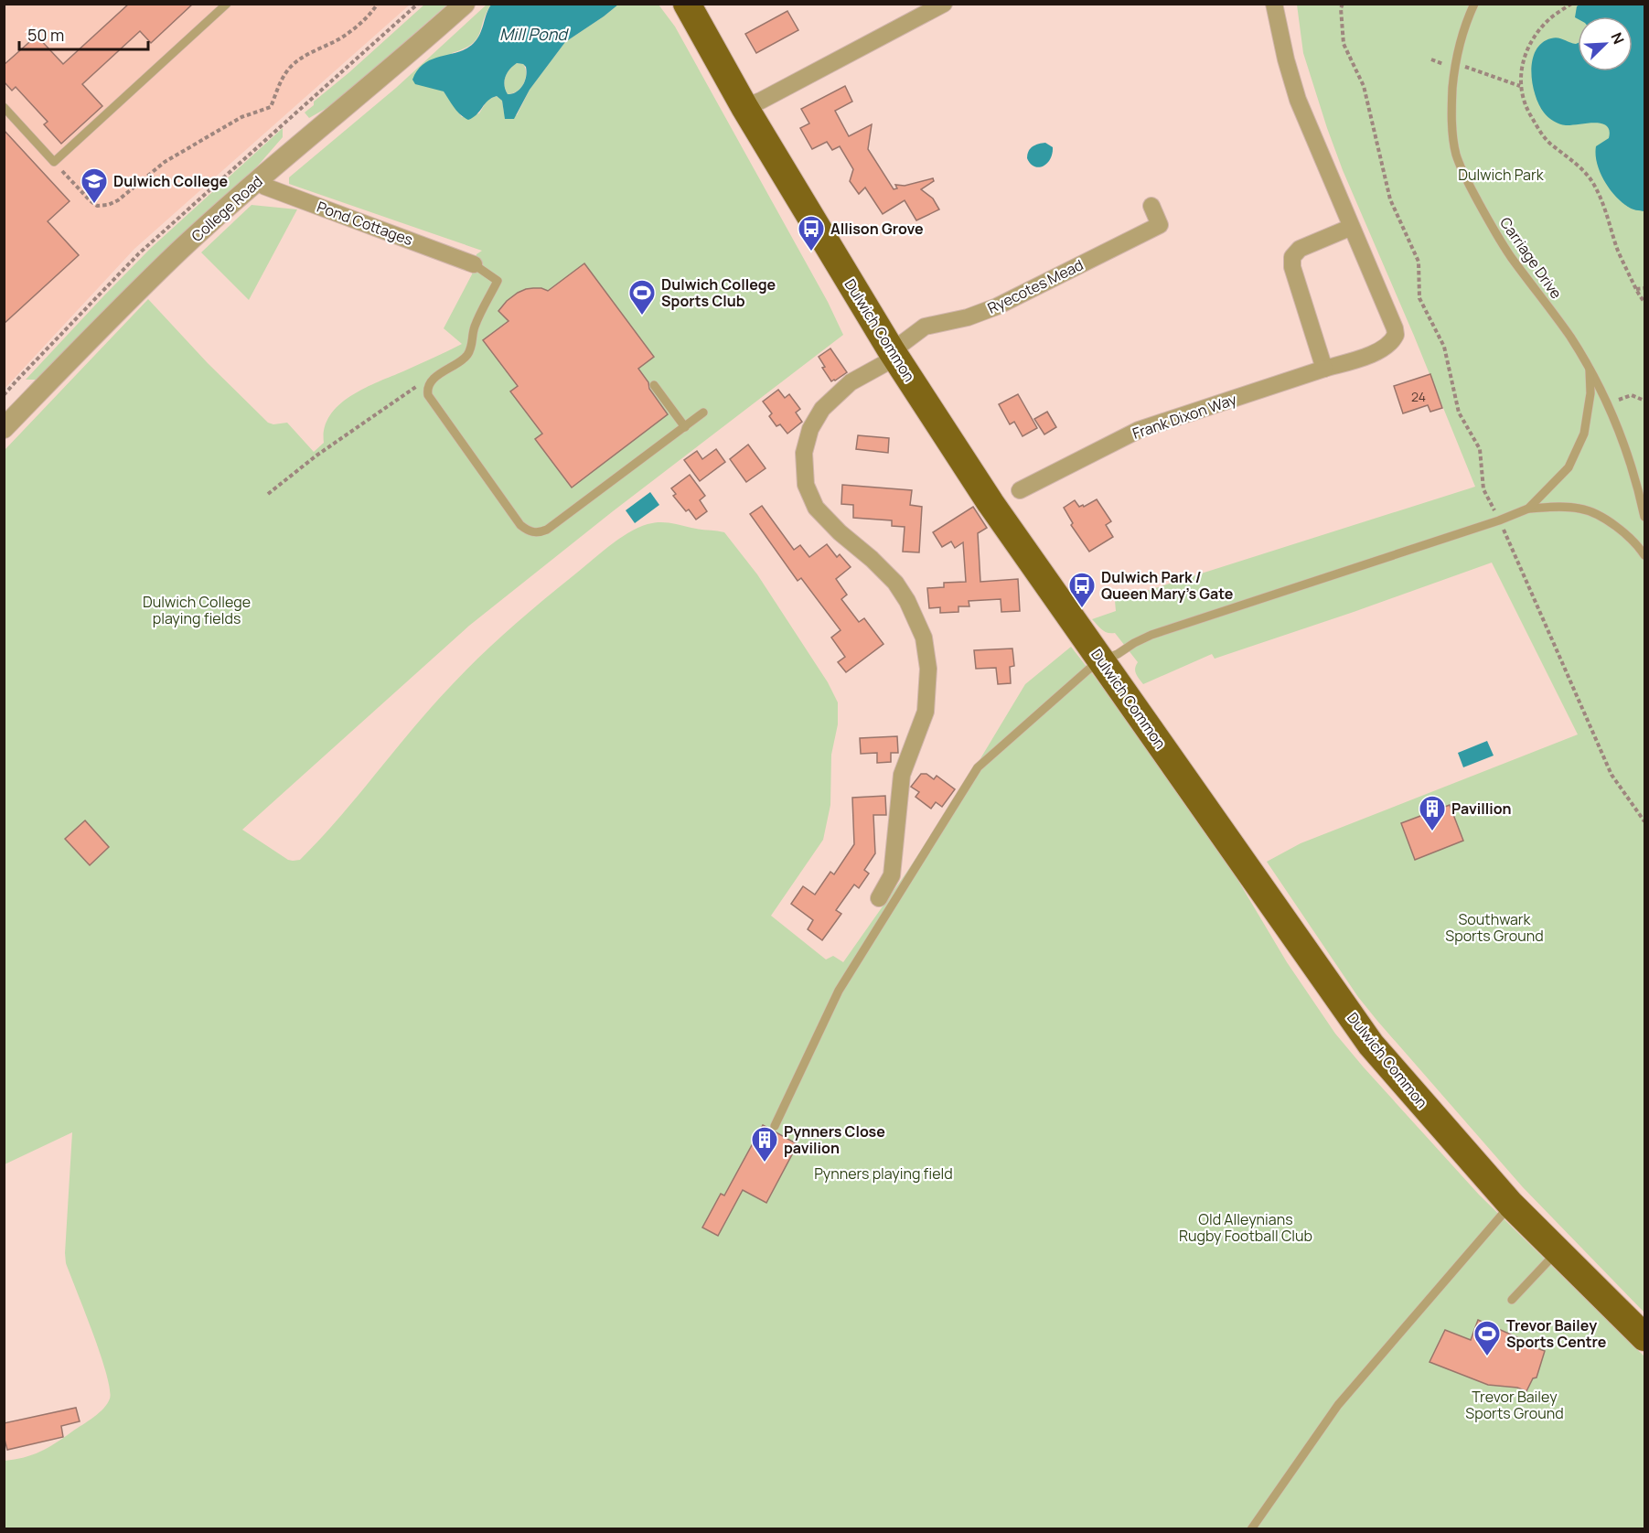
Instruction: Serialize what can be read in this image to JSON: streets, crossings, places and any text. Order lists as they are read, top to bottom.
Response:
{
  "streets": {
    "highway": ["Dulwich Common"],
    "street": [
      "College Road",
      "Pond Cottages",
      "Ryecotes Mead",
      "Frank Dixon Way"
    ],
    "lane": ["Carriage Drive"]
  },
  "crossings": [
    ["College Road", "Pond Cottages"],
    ["Ryecotes Mead", "Dulwich Common"]
  ],
  "water": ["Mill Pond"],
  "parks": [
    "Dulwich Park",
    "Dulwich College playing fields",
    "Southwark Sports Ground",
    "Pynners playing field",
    "Old Alleynians Rugby Football Club",
    "Trevor Bailey Sports Ground"
  ],
  "places": {
    "school or university": ["Dulwich College"],
    "bus stop": ["Allison Grove", "Dulwich Park / Queen Mary's Gate"],
    "sports": ["Dulwich College Sports Club", "Trevor Bailey Sports Centre"],
    "building": ["Pavillion", "Pynners Close pavilion"]
  },
  "house_numbers": ["24"],
  "scale_bar": "50 m",
  "north": "top right"
}
